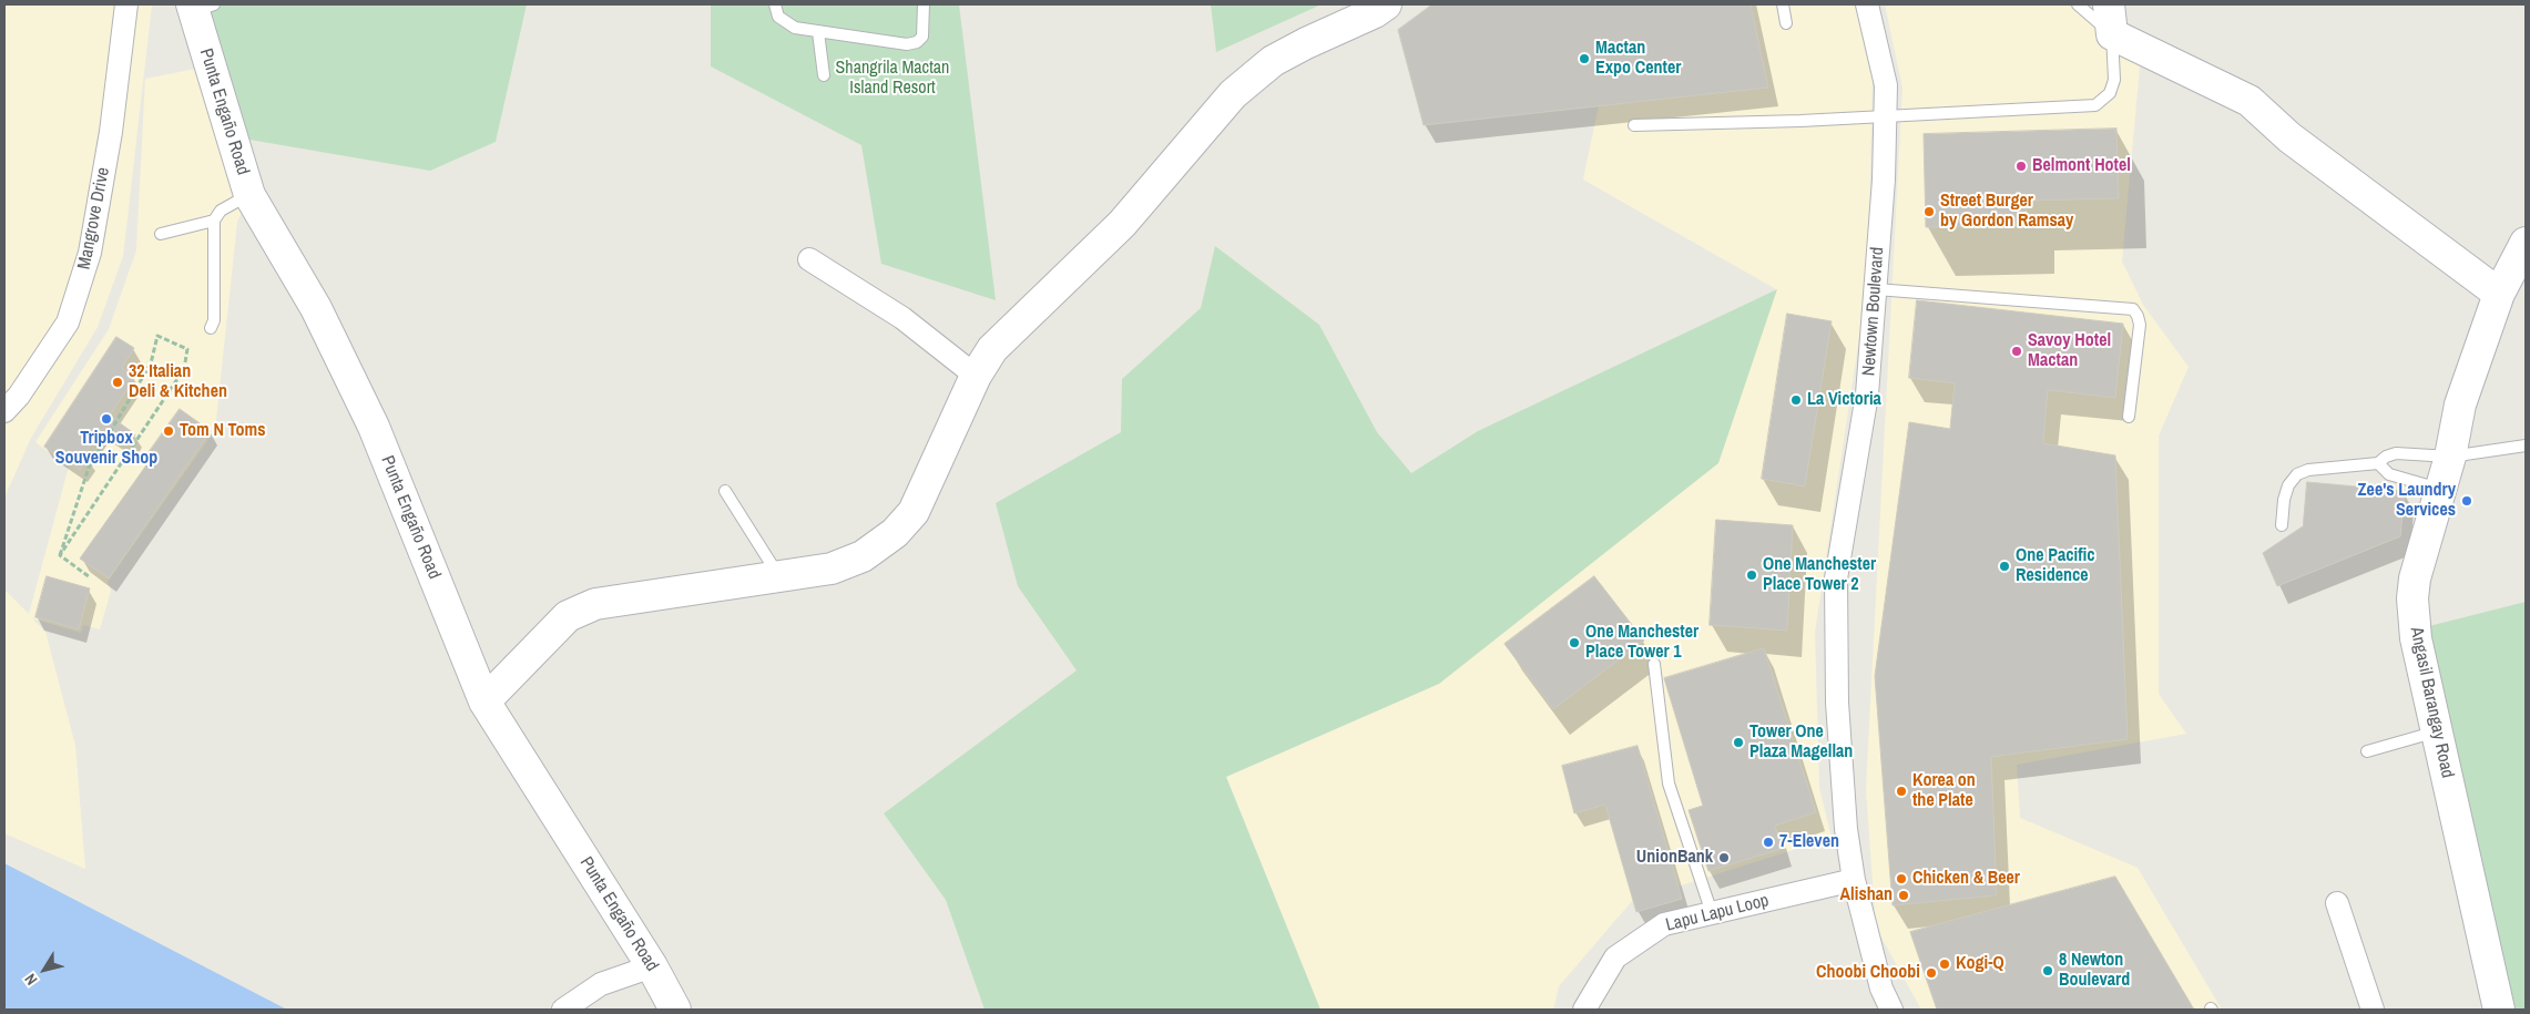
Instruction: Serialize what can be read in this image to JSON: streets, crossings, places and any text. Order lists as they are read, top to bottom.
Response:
{
  "streets": {
    "street": [
      "Punta Engaño Road",
      "Mangrove Drive",
      "Newtown Boulevard",
      "Angasil Barangay Road",
      "Lapu Lapu Loop"
    ]
  },
  "crossings": [
    ["Newtown Boulevard", "Lapu Lapu Loop"]
  ],
  "parks": ["Shangrila Mactan Island Resort"],
  "places": [
    "Mactan Expo Center",
    "Belmont Hotel",
    "Street Burger by Gordon Ramsay",
    "Savoy Hotel Mactan",
    "32 Italian Deli & Kitchen",
    "La Victoria",
    "Tripbox Souvenir Shop",
    "Tom N Toms",
    "Zee's Laundry Services",
    "One Pacific Residence",
    "One Manchester Place Tower 2",
    "One Manchester Place Tower 1",
    "Tower One Plaza Magellan",
    "Korea on the Plate",
    "7-Eleven",
    "UnionBank",
    "Chicken & Beer",
    "Alishan",
    "Kogi-Q",
    "8 Newton Boulevard",
    "Choobi Choobi"
  ],
  "north": "bottom left"
}
